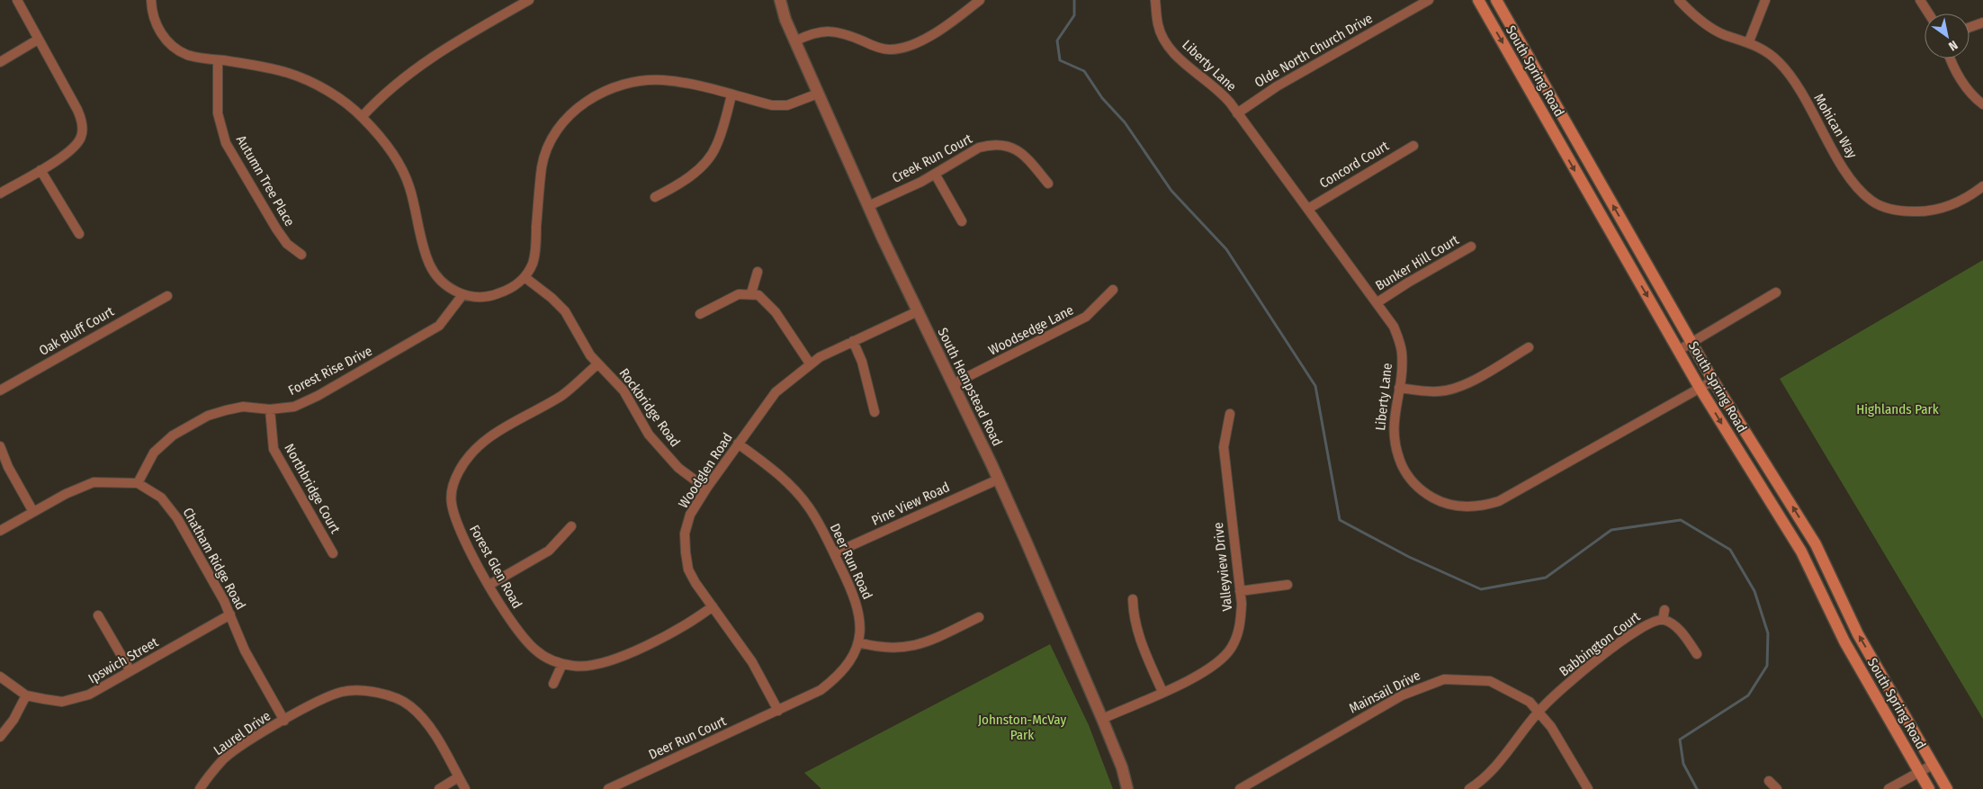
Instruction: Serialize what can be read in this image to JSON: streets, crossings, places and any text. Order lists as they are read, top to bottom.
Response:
{
  "streets": {
    "main road": ["South Spring Road"],
    "street": [
      "Olde North Church Drive",
      "Liberty Lane",
      "Mohican Way",
      "Creek Run Court",
      "Concord Court",
      "Autumn Tree Place",
      "Bunker Hill Court",
      "Woodsedge Lane",
      "Oak Bluff Court",
      "Forest Rise Drive",
      "South Hempstead Road",
      "Rockbridge Road",
      "Woodglen Road",
      "Northbridge Court",
      "Pine View Road",
      "Chatham Ridge Road",
      "Deer Run Road",
      "Forest Glen Road",
      "Valleyview Drive",
      "Babbington Court",
      "Ipswich Street",
      "Mainsail Drive",
      "Laurel Drive",
      "Deer Run Court"
    ]
  },
  "crossings": [
    ["Olde North Church Drive", "Liberty Lane"],
    ["Liberty Lane", "South Spring Road"],
    ["Liberty Lane", "Concord Court"],
    ["Liberty Lane", "Bunker Hill Court"],
    ["Creek Run Court", "South Hempstead Road"],
    ["Woodsedge Lane", "South Hempstead Road"],
    ["Forest Rise Drive", "Northbridge Court"],
    ["Forest Rise Drive", "Chatham Ridge Road"],
    ["South Hempstead Road", "Woodglen Road"],
    ["South Hempstead Road", "Pine View Road"],
    ["South Hempstead Road", "Valleyview Drive"],
    ["Rockbridge Road", "Woodglen Road"],
    ["Rockbridge Road", "Forest Glen Road"],
    ["Woodglen Road", "Deer Run Road"],
    ["Woodglen Road", "Forest Glen Road"],
    ["Woodglen Road", "Deer Run Court"],
    ["Pine View Road", "Deer Run Road"],
    ["Chatham Ridge Road", "Ipswich Street"],
    ["Chatham Ridge Road", "Laurel Drive"],
    ["Deer Run Road", "Deer Run Court"],
    ["Babbington Court", "Mainsail Drive"]
  ],
  "parks": ["Highlands Park", "Johnston-McVay Park"],
  "north": "bottom right"
}
